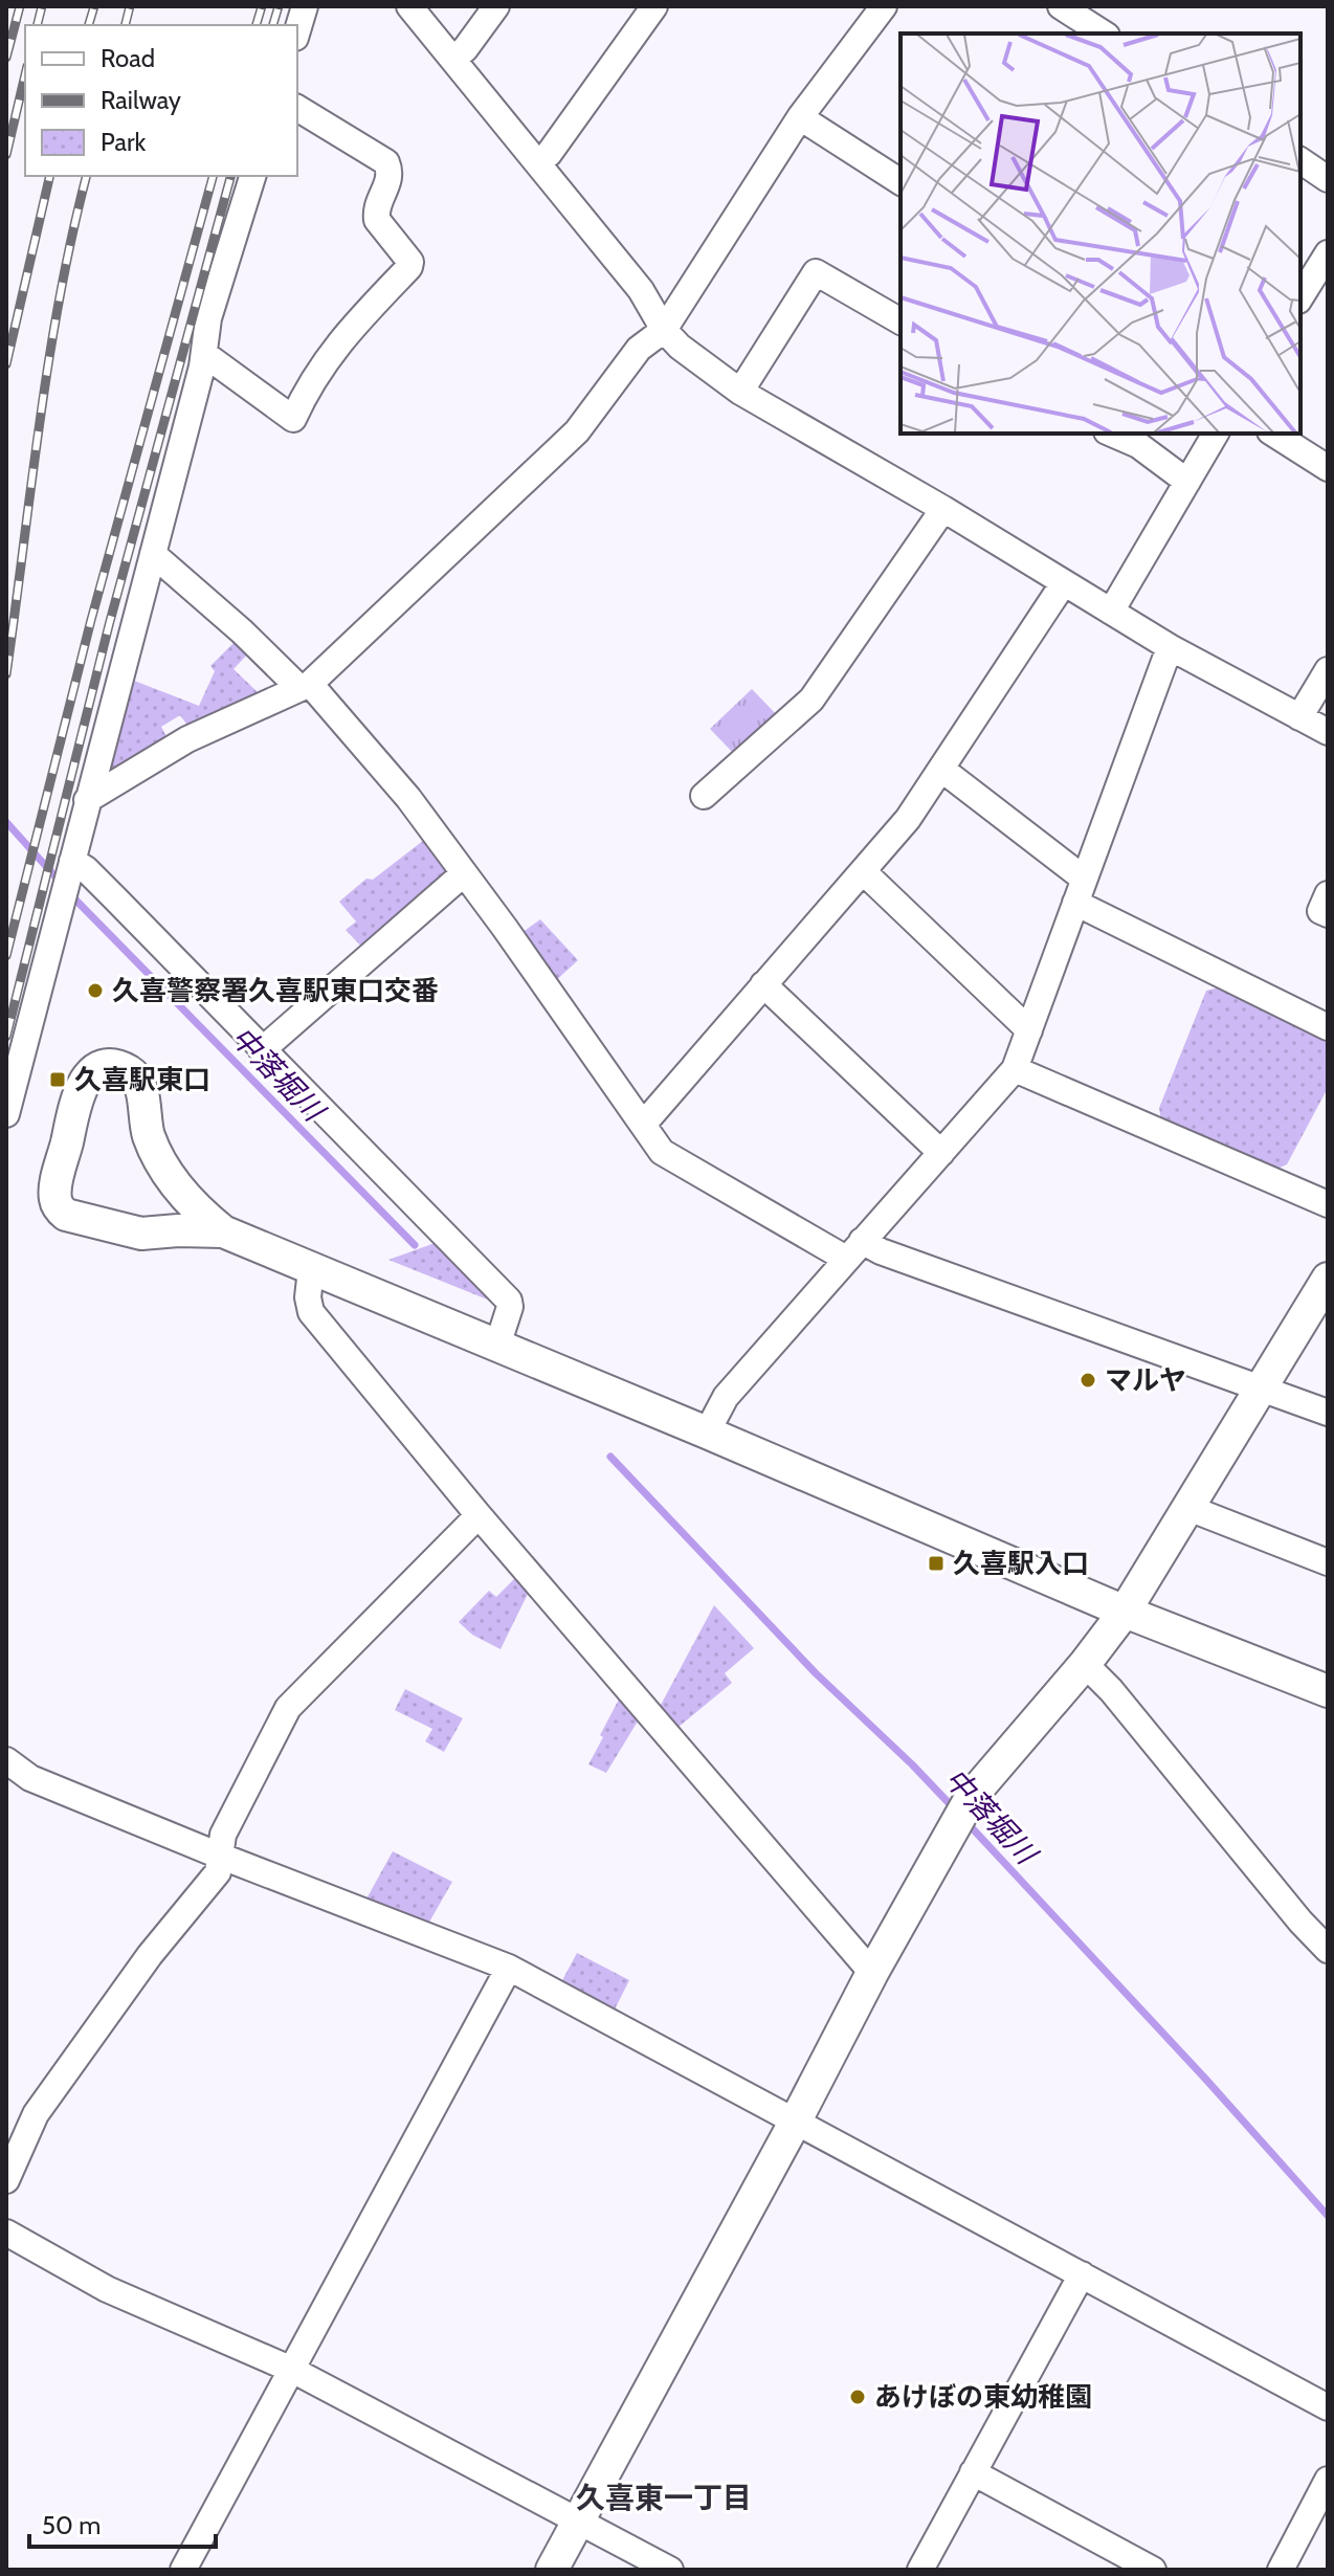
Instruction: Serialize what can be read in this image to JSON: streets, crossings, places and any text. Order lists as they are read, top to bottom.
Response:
{
  "districts": ["久喜東一丁目"],
  "water": ["中落堀川"],
  "places": {
    "other": ["久喜警察署久喜駅東口交番", "マルヤ", "あけぼの東幼稚園"],
    "transit": ["久喜駅東口", "久喜駅入口"]
  },
  "legend": ["Road", "Railway", "Park"],
  "scale_bar": "50 m"
}
